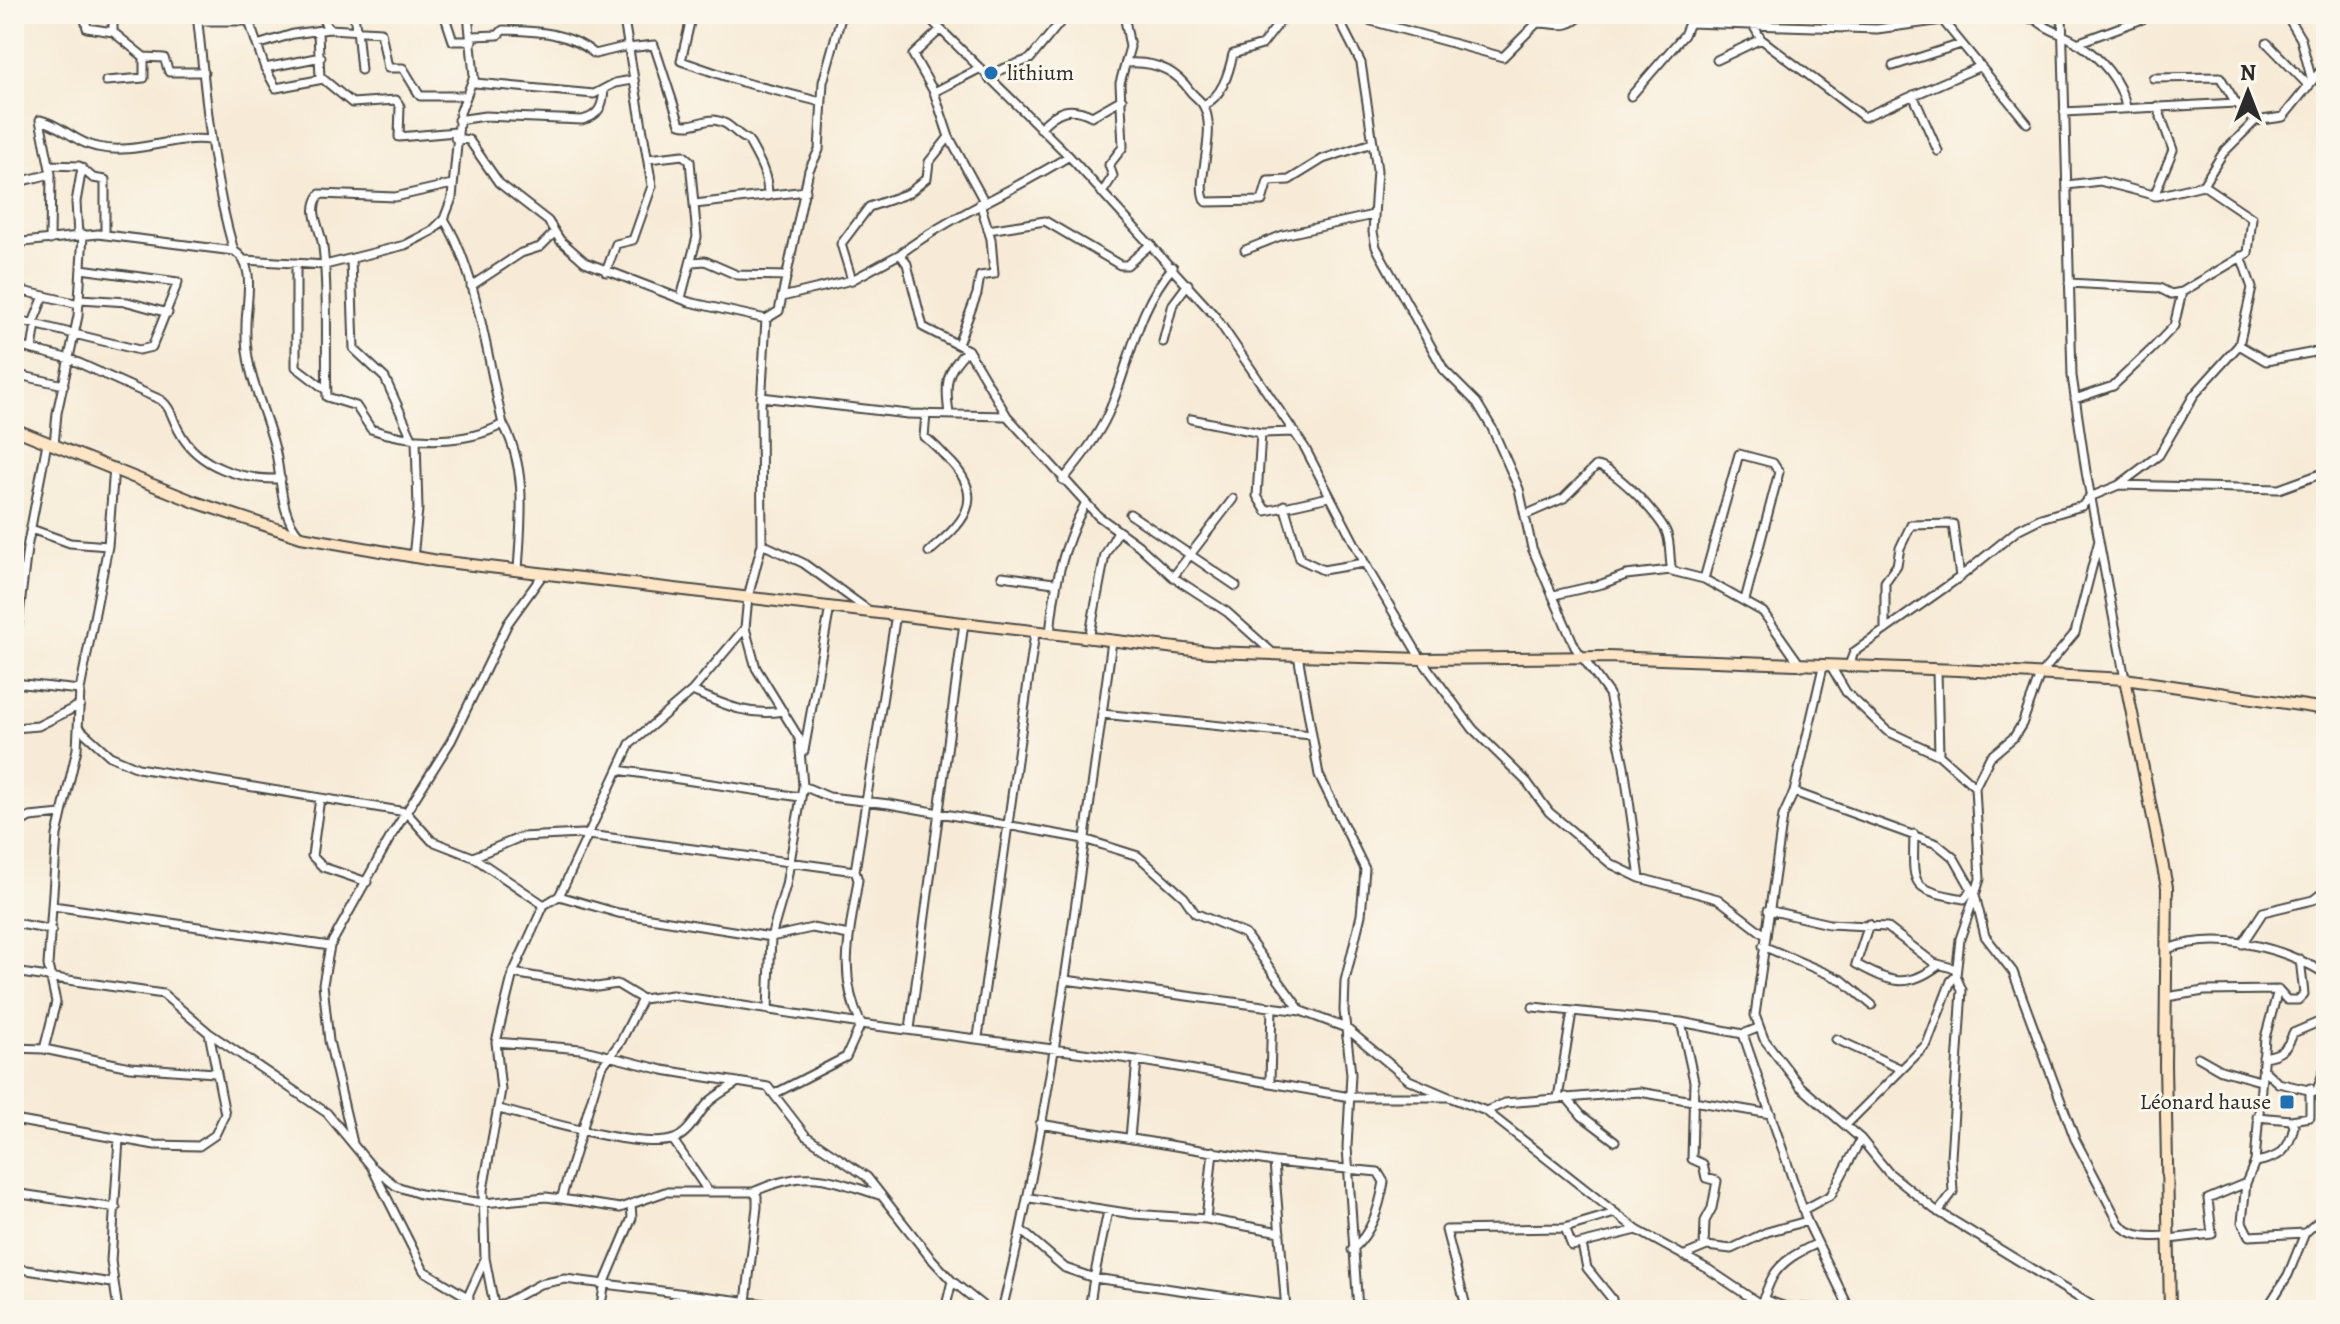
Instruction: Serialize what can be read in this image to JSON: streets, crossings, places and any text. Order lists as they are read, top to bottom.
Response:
{
  "places": {
    "other": ["lithium"],
    "transit": ["Léonard hause"]
  },
  "north": "top"
}
